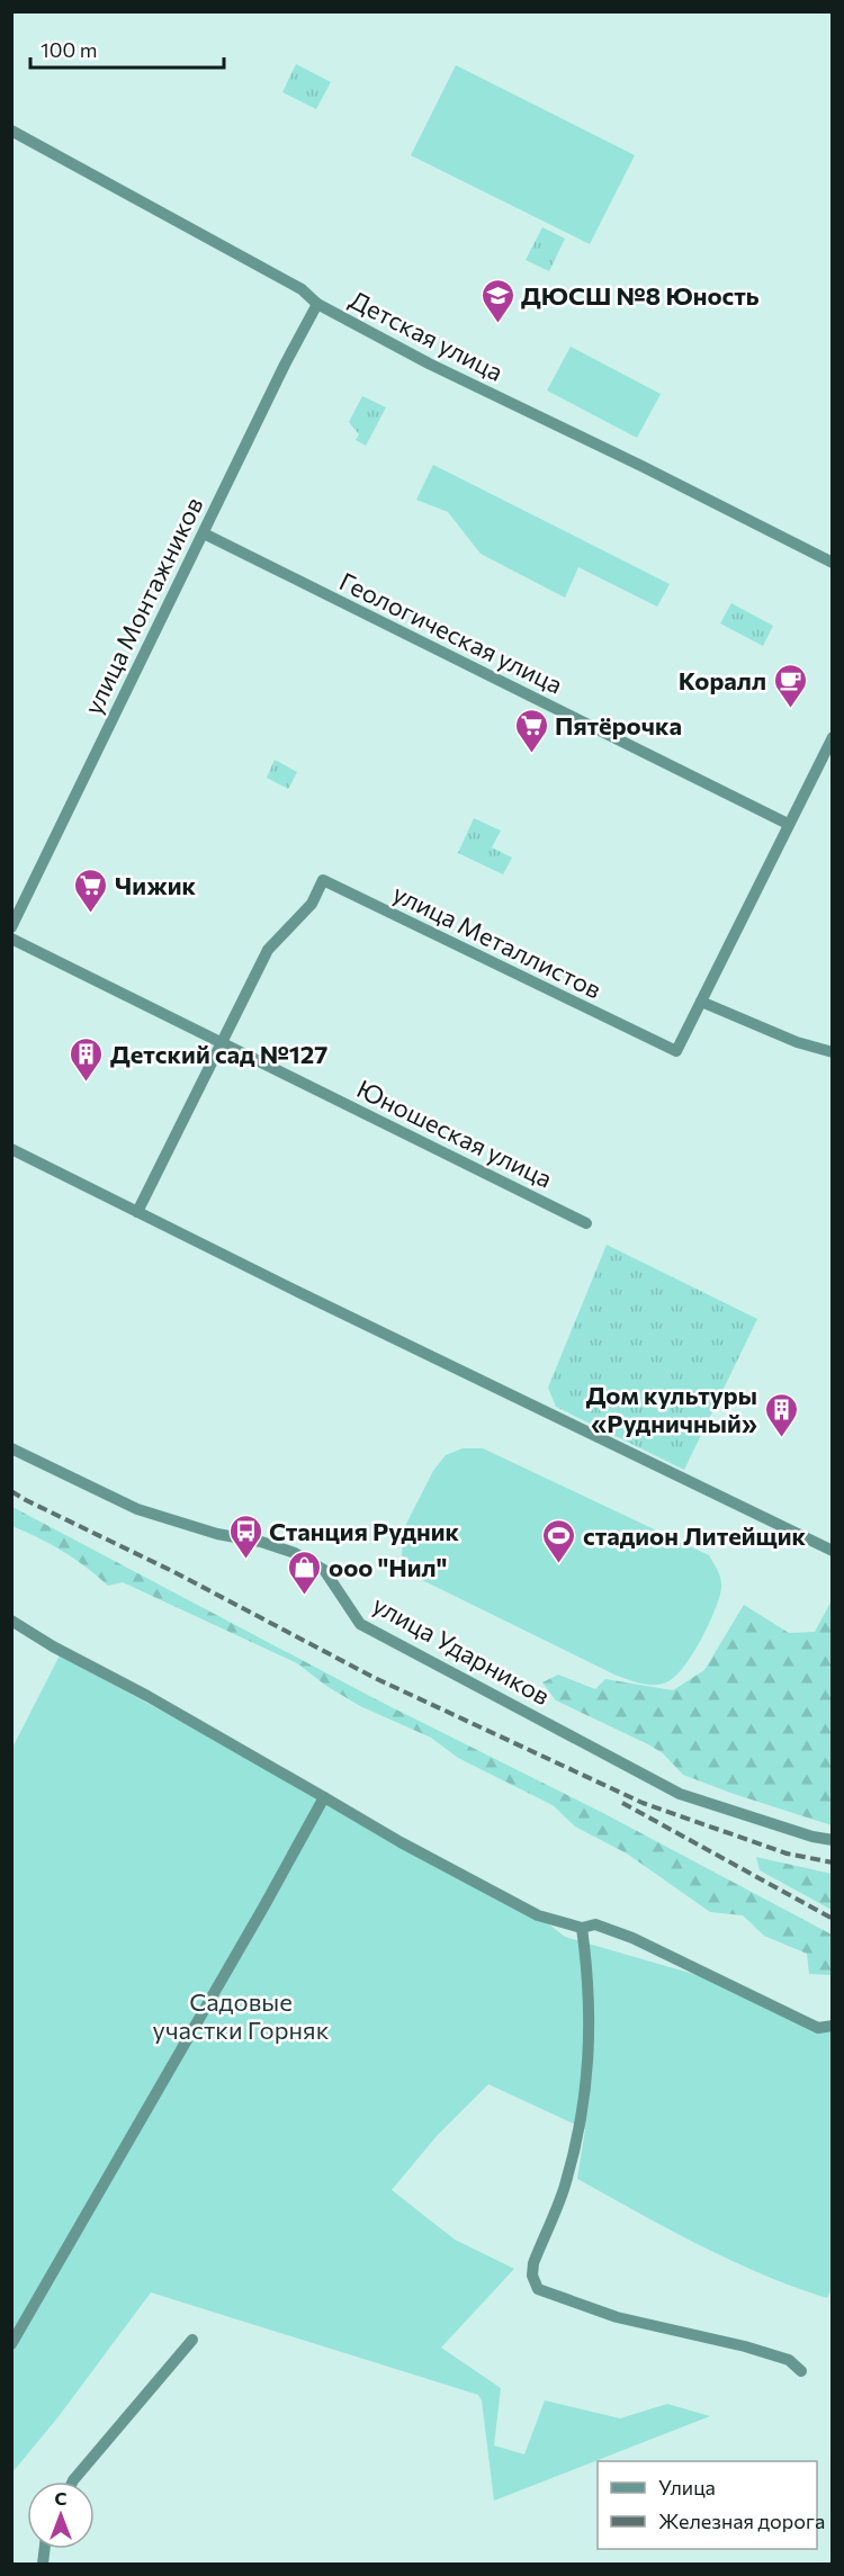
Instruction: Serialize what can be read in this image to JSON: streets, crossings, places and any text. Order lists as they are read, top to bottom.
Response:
{
  "streets": {
    "street": [
      "Детская улица",
      "улица Монтажников",
      "Геологическая улица",
      "улица Металлистов",
      "Юношеская улица",
      "улица Ударников"
    ]
  },
  "crossings": [
    ["Детская улица", "улица Монтажников"],
    ["улица Монтажников", "Геологическая улица"],
    ["улица Металлистов", "Юношеская улица"]
  ],
  "parks": ["Садовые участки Горняк"],
  "places": {
    "school or university": ["ДЮСШ №8 Юность"],
    "cafe": ["Коралл"],
    "supermarket": ["Пятёрочка", "Чижик"],
    "building": ["Детский сад №127", "Дом культуры «Рудничный»"],
    "bus stop": ["Станция Рудник"],
    "sports": ["стадион Литейщик"],
    "shop": ["ооо \"Нил\""]
  },
  "legend": ["Улица", "Железная дорога"],
  "scale_bar": "100 m",
  "north": "top"
}
